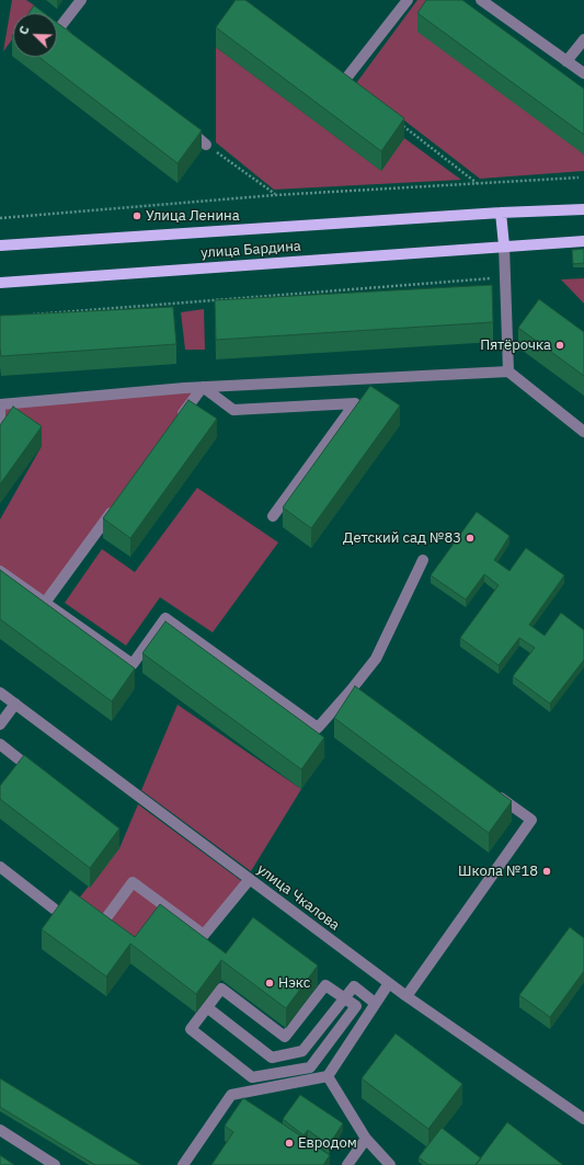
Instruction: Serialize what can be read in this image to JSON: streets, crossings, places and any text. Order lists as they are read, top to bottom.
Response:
{
  "streets": {
    "main road": ["улица Бардина"],
    "street": ["улица Чкалова"]
  },
  "places": [
    "Улица Ленина",
    "Пятёрочка",
    "Детский сад №83",
    "Школа №18",
    "Нэкс",
    "Евродом"
  ],
  "north": "top left"
}
